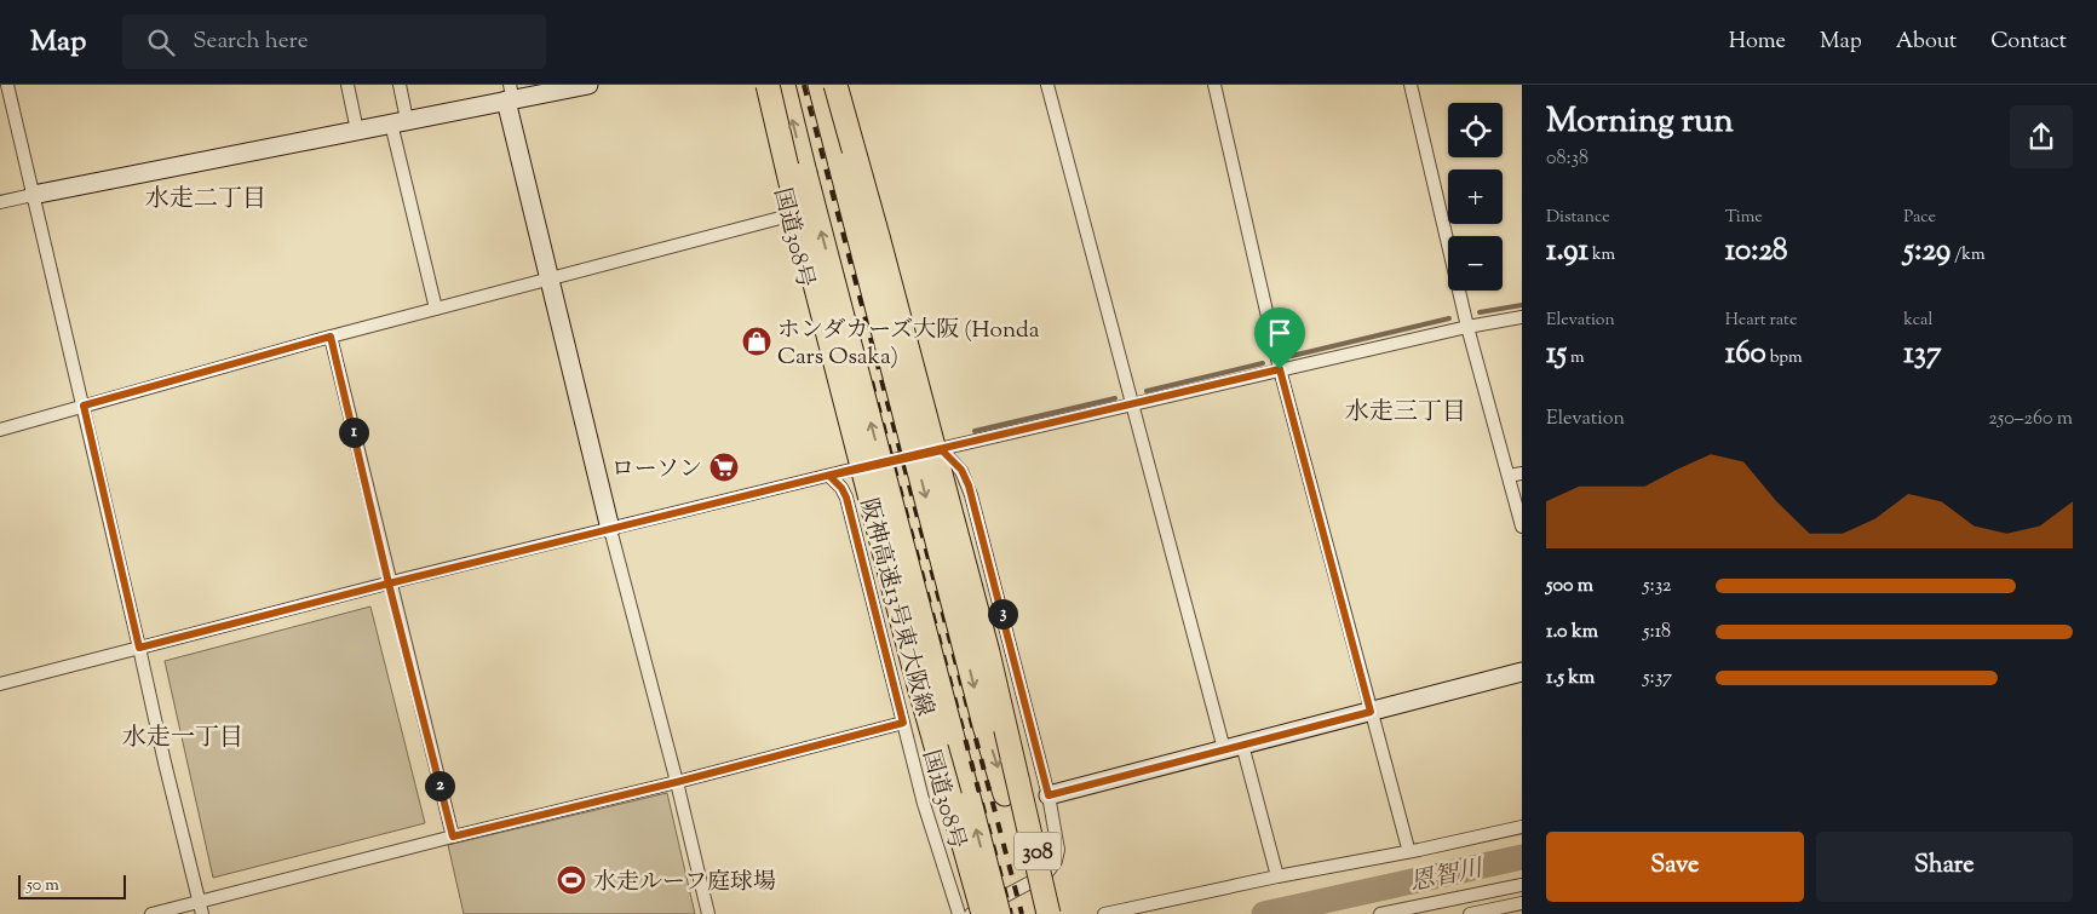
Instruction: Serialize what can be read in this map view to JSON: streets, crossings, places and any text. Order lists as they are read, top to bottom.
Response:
{
  "streets": {
    "highway": ["国道308号", "阪神高速13号東大阪線", "308"]
  },
  "crossings": [
    ["国道308号", "阪神高速13号東大阪線"]
  ],
  "districts": ["水走二丁目", "水走三丁目", "水走一丁目"],
  "water": ["恩智川"],
  "places": {
    "shop": ["ホンダカーズ大阪 (Honda Cars Osaka)"],
    "supermarket": ["ローソン"],
    "sports": ["水走ルーフ庭球場"]
  },
  "scale_bar": "50 m",
  "page": {
    "header": "Map",
    "search": "Search here",
    "nav": [
      "Home",
      "Map",
      "About",
      "Contact"
    ],
    "heading": ["Morning run", "08:38"],
    "map_buttons": ["+", "−"],
    "stats": [
      ["Distance", "1.91 km"],
      ["Time", "10:28"],
      ["Pace", "5:29 /km"],
      ["Elevation", "15 m"],
      ["Heart rate", "160 bpm"],
      ["kcal", "137"]
    ],
    "chart": ["Elevation", "250–260 m"],
    "pins": ["1", "3", "2"],
    "list": [
      {
        "name": "500 m",
        "note": "5:32"
      },
      {
        "name": "1.0 km",
        "note": "5:18"
      },
      {
        "name": "1.5 km",
        "note": "5:37"
      }
    ],
    "buttons": ["Save", "Share"],
    "scale": "50 m"
  }
}
